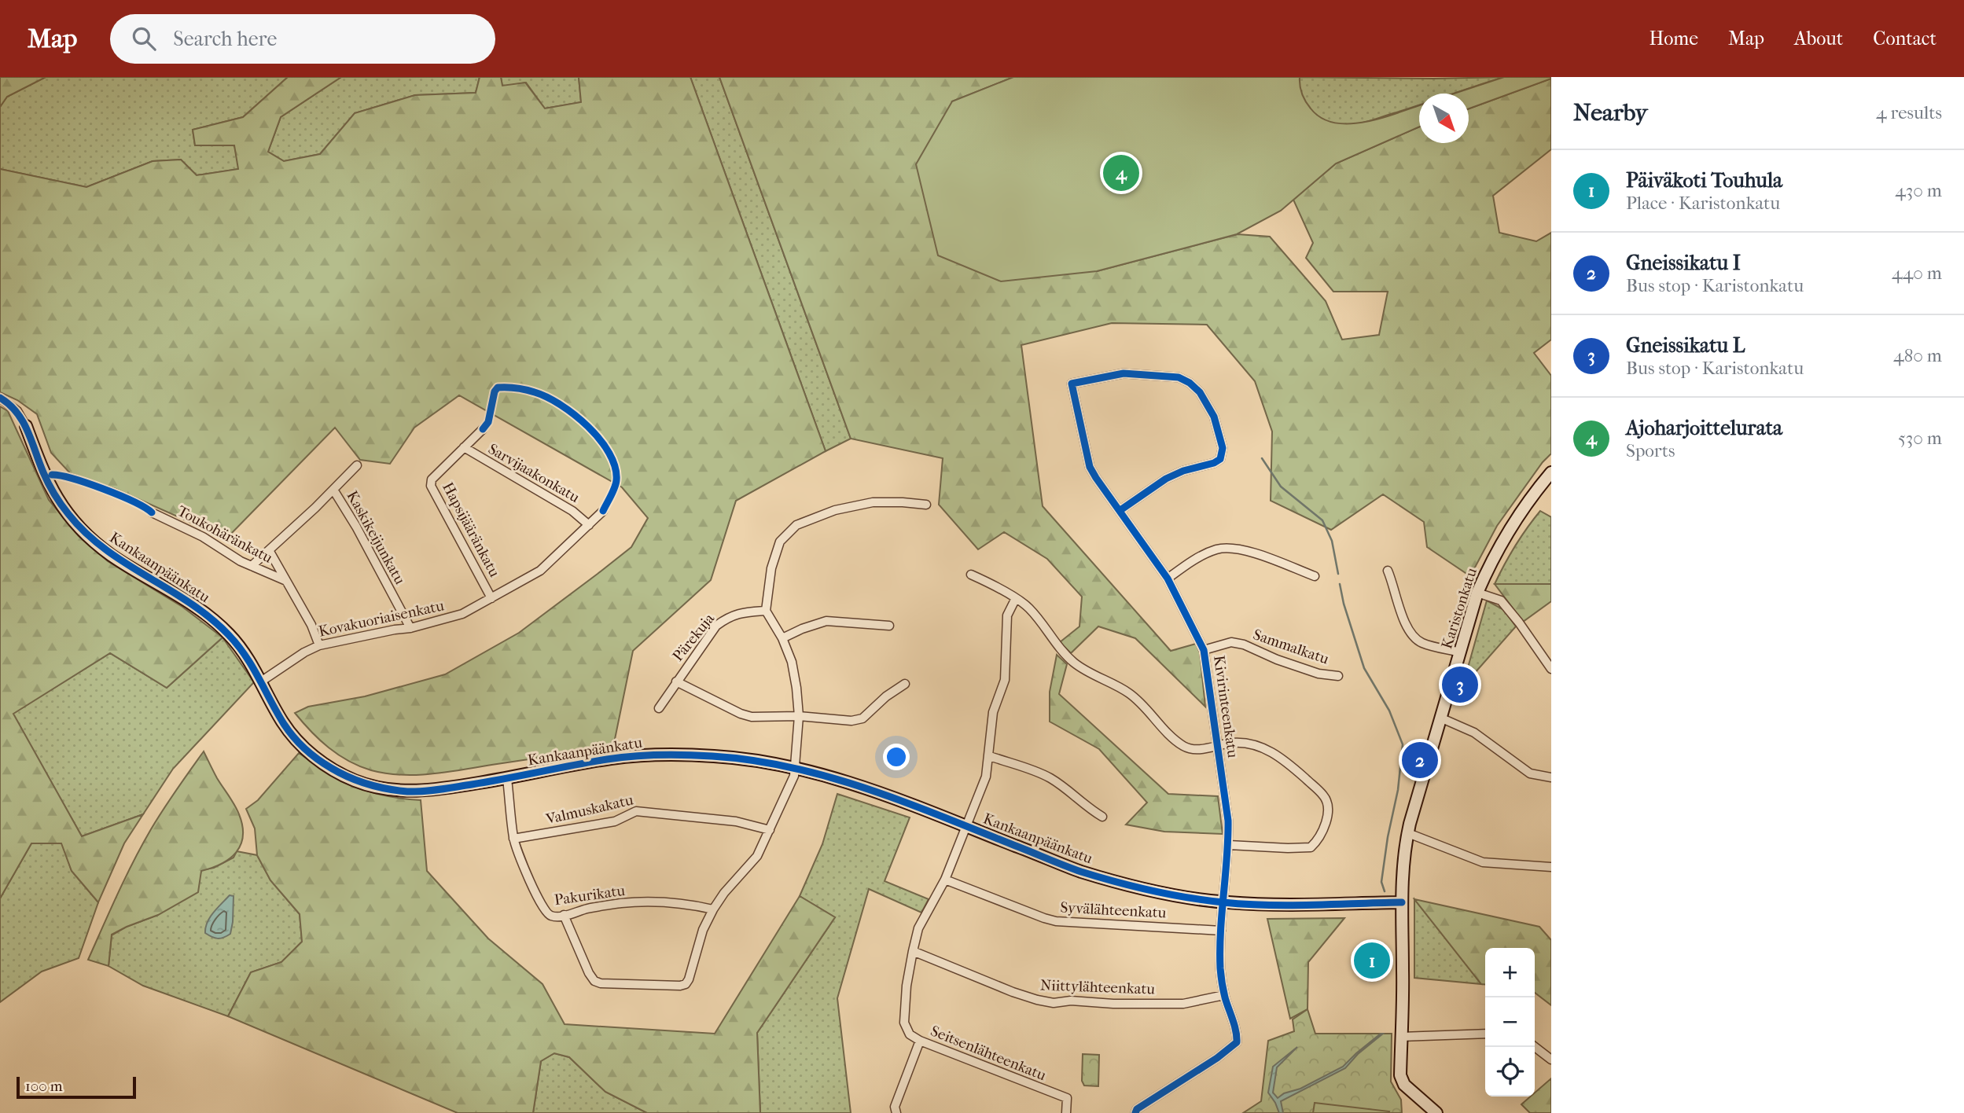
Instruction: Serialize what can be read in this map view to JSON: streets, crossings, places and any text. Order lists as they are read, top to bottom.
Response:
{
  "streets": {
    "street": [
      "Sarvijaakonkatu",
      "Hapsijääränkatu",
      "Toukohäränkatu",
      "Kaskikeijunkatu",
      "Kankaanpäänkatu",
      "Karistonkatu",
      "Kovakuoriaisenkatu",
      "Pärekuja",
      "Sammalkatu",
      "Kivirinteenkatu",
      "Valmuskakatu",
      "Pakurikatu",
      "Syvälähteenkatu",
      "Niittylähteenkatu",
      "Seitsenlähteenkatu"
    ]
  },
  "crossings": [
    ["Sarvijaakonkatu", "Hapsijääränkatu"],
    ["Sarvijaakonkatu", "Kovakuoriaisenkatu"],
    ["Hapsijääränkatu", "Kovakuoriaisenkatu"],
    ["Toukohäränkatu", "Kaskikeijunkatu"],
    ["Toukohäränkatu", "Kovakuoriaisenkatu"],
    ["Kaskikeijunkatu", "Kovakuoriaisenkatu"],
    ["Kankaanpäänkatu", "Karistonkatu"],
    ["Kankaanpäänkatu", "Kovakuoriaisenkatu"],
    ["Kankaanpäänkatu", "Kivirinteenkatu"],
    ["Kankaanpäänkatu", "Pakurikatu"],
    ["Kankaanpäänkatu", "Seitsenlähteenkatu"],
    ["Sammalkatu", "Kivirinteenkatu"],
    ["Kivirinteenkatu", "Syvälähteenkatu"],
    ["Kivirinteenkatu", "Niittylähteenkatu"],
    ["Valmuskakatu", "Pakurikatu"],
    ["Syvälähteenkatu", "Seitsenlähteenkatu"],
    ["Niittylähteenkatu", "Seitsenlähteenkatu"]
  ],
  "scale_bar": "100 m",
  "north": "bottom right",
  "page": {
    "header": "Map",
    "search": "Search here",
    "nav": [
      "Home",
      "Map",
      "About",
      "Contact"
    ],
    "heading": ["Nearby", "4 results"],
    "list": [
      {
        "mark": "1",
        "name": "Päiväkoti Touhula",
        "note": "Place · Karistonkatu",
        "value": "430 m"
      },
      {
        "mark": "2",
        "name": "Gneissikatu I",
        "note": "Bus stop · Karistonkatu",
        "value": "440 m"
      },
      {
        "mark": "3",
        "name": "Gneissikatu L",
        "note": "Bus stop · Karistonkatu",
        "value": "480 m"
      },
      {
        "mark": "4",
        "name": "Ajoharjoittelurata",
        "note": "Sports",
        "value": "530 m"
      }
    ],
    "pins": [
      "4",
      "3",
      "2",
      "1"
    ],
    "map_buttons": ["+", "−"],
    "scale": "100 m"
  }
}
